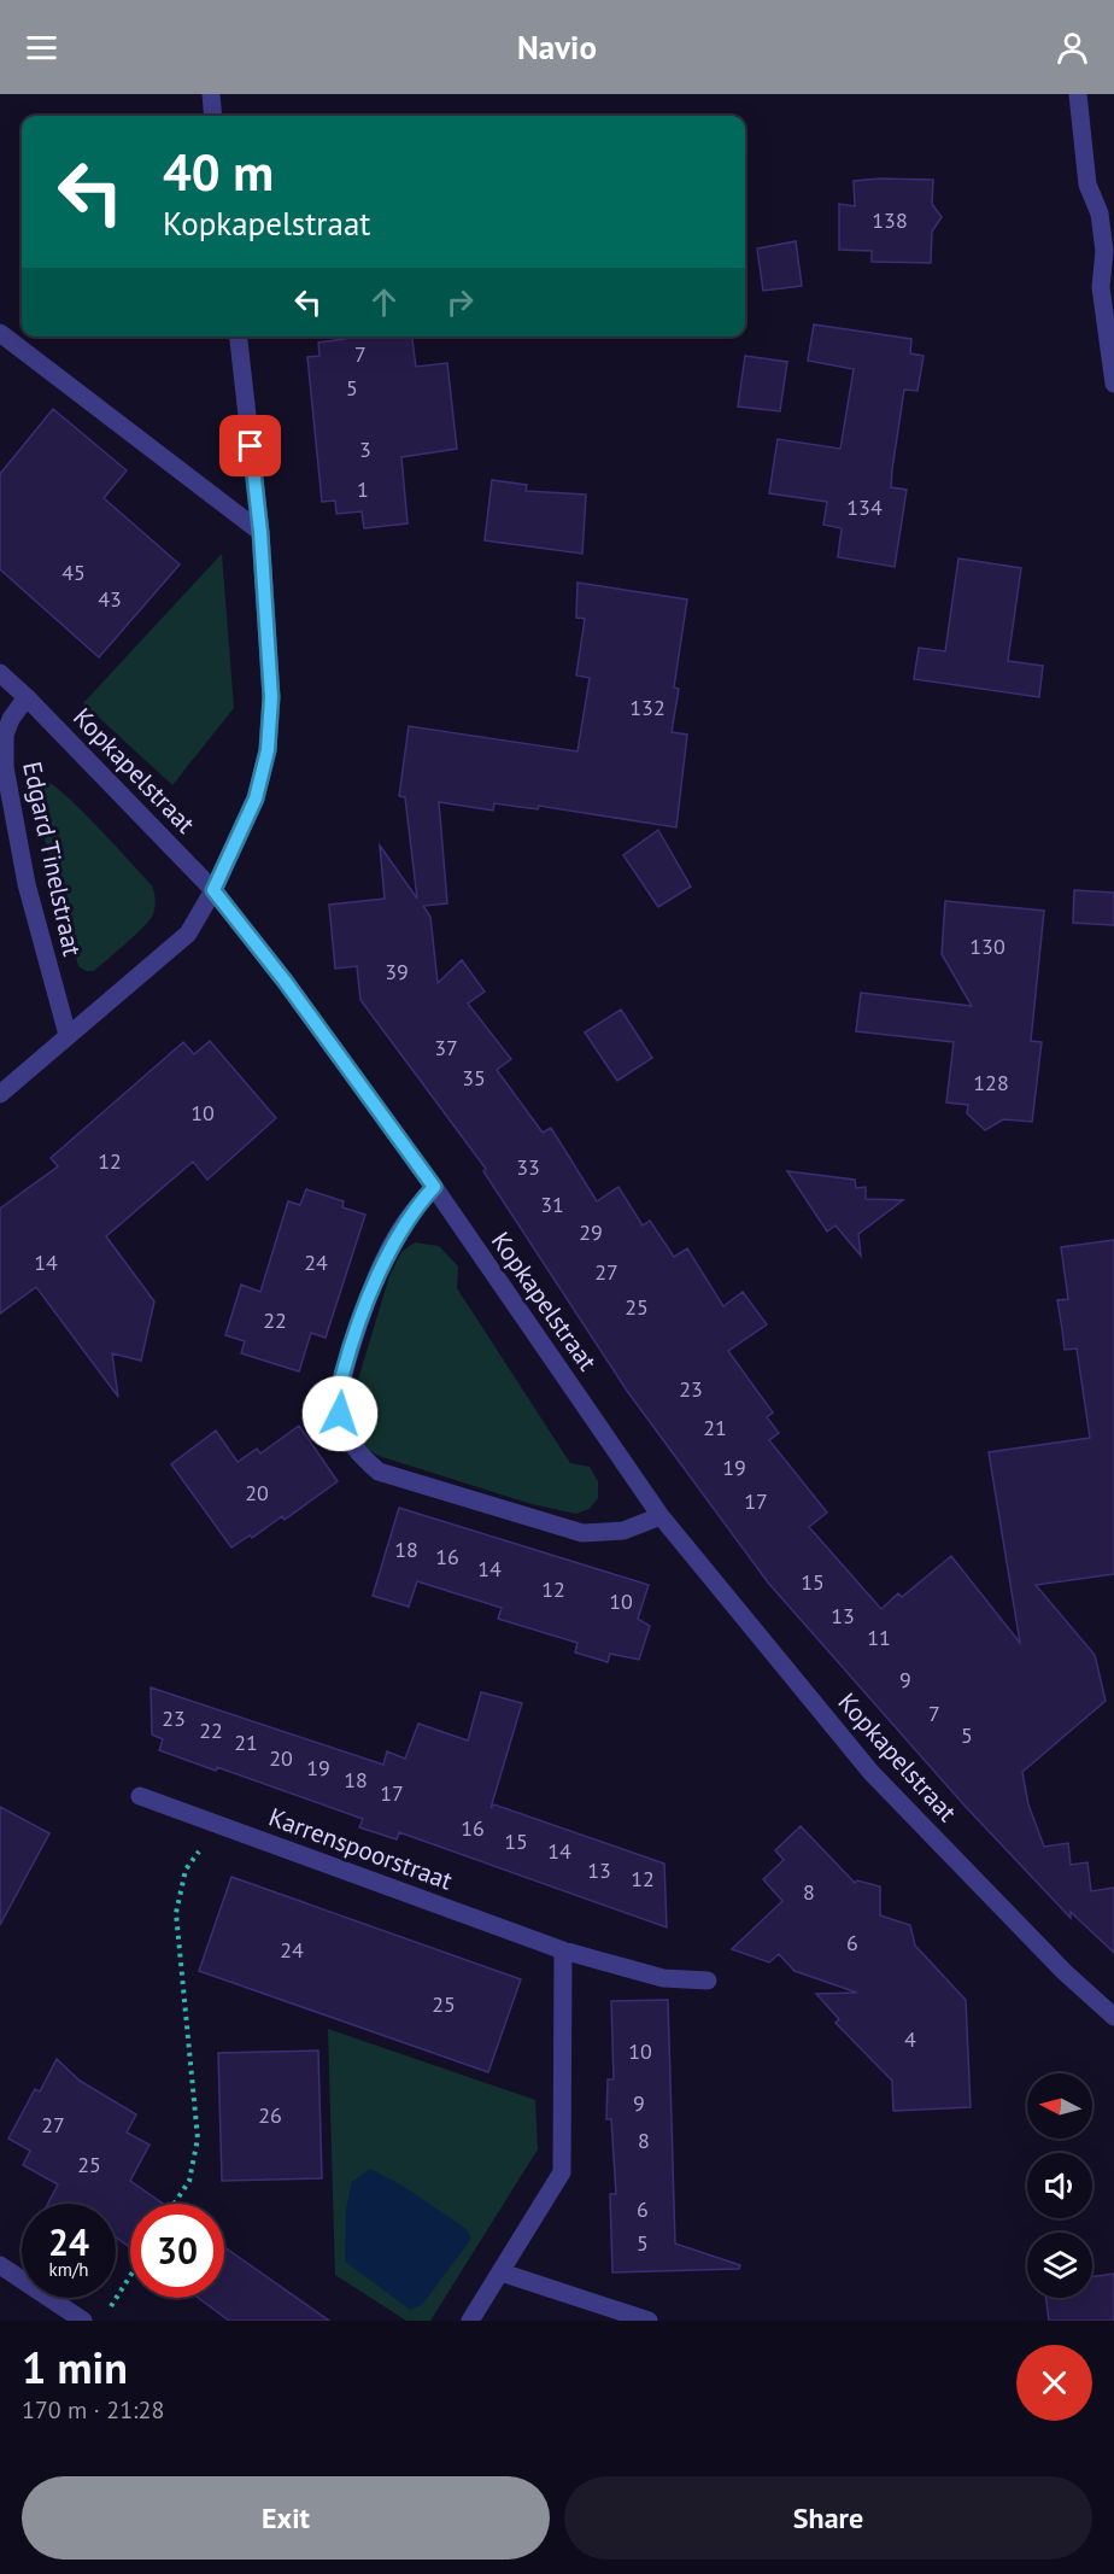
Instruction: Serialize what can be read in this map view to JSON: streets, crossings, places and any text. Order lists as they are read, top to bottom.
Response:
{
  "streets": {
    "street": ["Kopkapelstraat", "Edgard Tinelstraat", "Karrenspoorstraat"]
  },
  "crossings": [
    ["Kopkapelstraat", "Edgard Tinelstraat"]
  ],
  "house_numbers": [
    "138",
    "7",
    "5",
    "3",
    "1",
    "134",
    "45",
    "43",
    "132",
    "130",
    "39",
    "37",
    "35",
    "128",
    "10",
    "12",
    "33",
    "31",
    "29",
    "14",
    "24",
    "27",
    "25",
    "22",
    "23",
    "21",
    "19",
    "20",
    "17",
    "18",
    "16",
    "14",
    "15",
    "12",
    "10",
    "13",
    "11",
    "9",
    "7",
    "23",
    "22",
    "5",
    "21",
    "20",
    "19",
    "18",
    "17",
    "16",
    "15",
    "14",
    "13",
    "12",
    "8",
    "6",
    "24",
    "25",
    "4",
    "10",
    "9",
    "26",
    "27",
    "8",
    "25",
    "6",
    "5"
  ],
  "north": "left",
  "page": {
    "header": "Navio",
    "turn": ["40 m", "Kopkapelstraat"],
    "speed": "24 km/h",
    "limit": "30",
    "heading": ["1 min", "170 m · 21:28"],
    "buttons": ["Exit", "Share"]
  }
}
